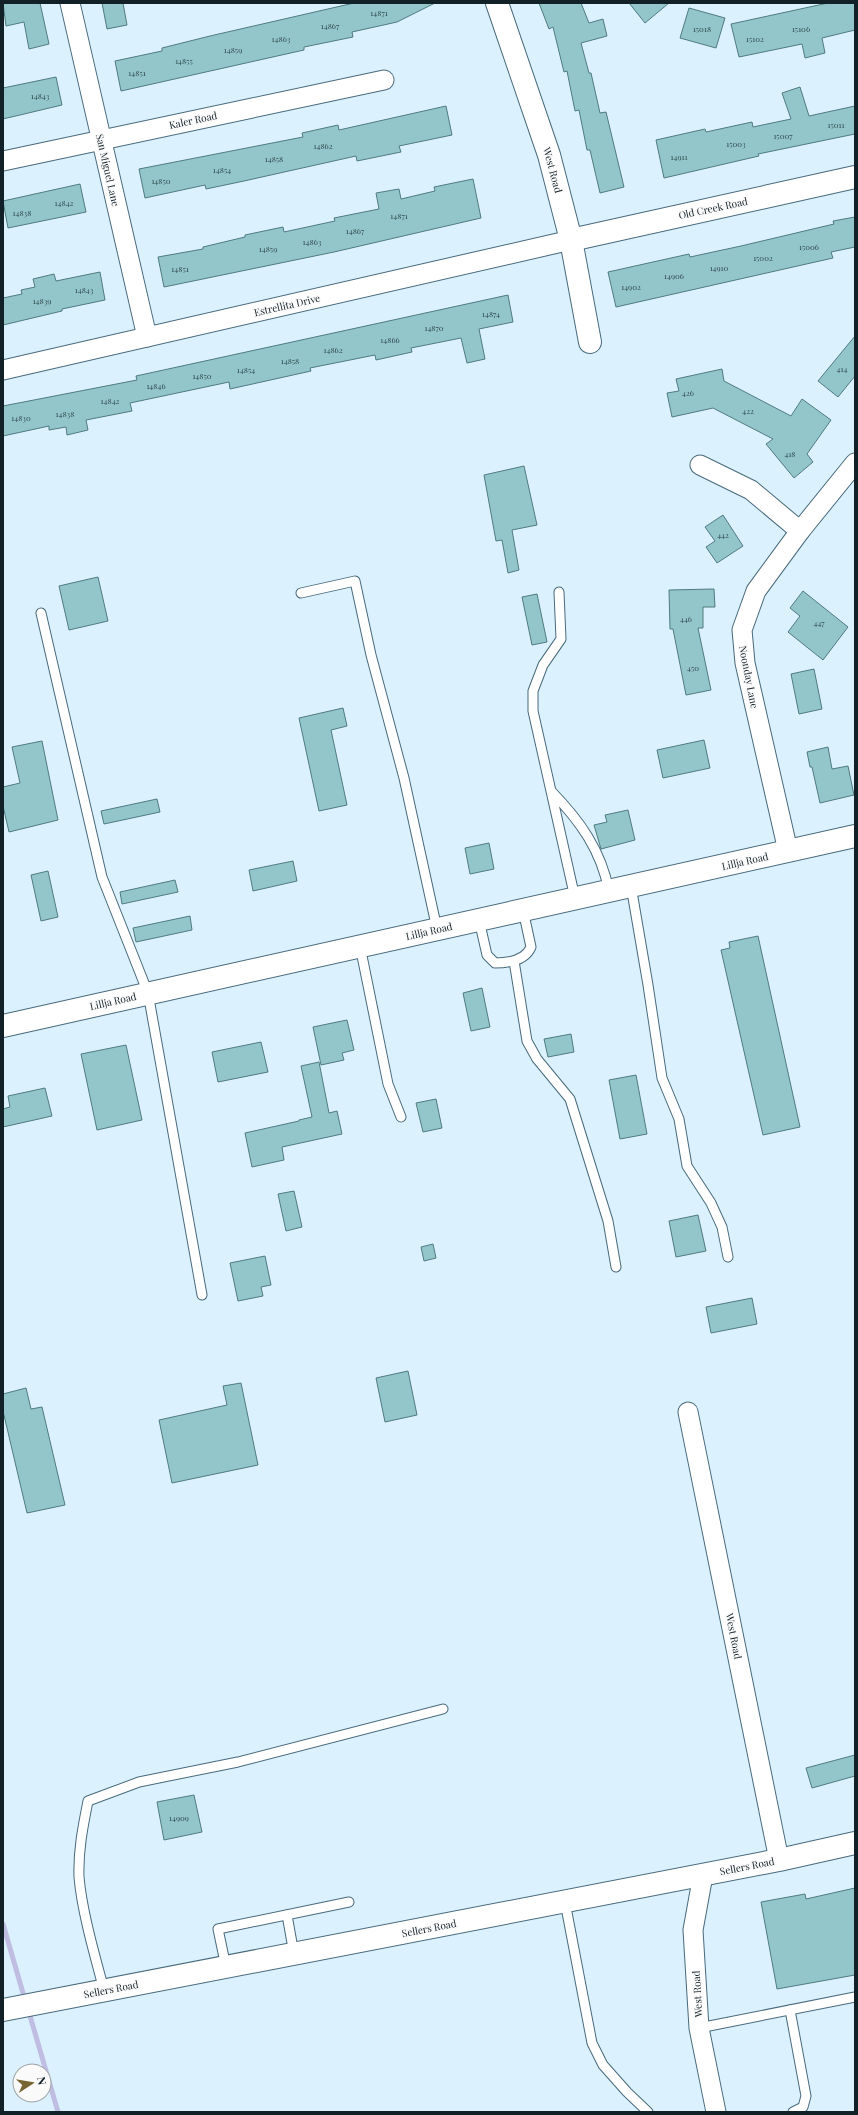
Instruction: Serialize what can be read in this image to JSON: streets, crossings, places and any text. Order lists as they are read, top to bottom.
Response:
{
  "streets": {
    "street": [
      "Kaler Road",
      "San Miguel Lane",
      "West Road",
      "Old Creek Road",
      "Estrellita Drive",
      "Noonday Lane",
      "Lillja Road",
      "Sellers Road"
    ]
  },
  "crossings": [
    ["Kaler Road", "San Miguel Lane"],
    ["San Miguel Lane", "Estrellita Drive"],
    ["West Road", "Old Creek Road"],
    ["West Road", "Estrellita Drive"],
    ["West Road", "Sellers Road"],
    ["Old Creek Road", "Estrellita Drive"],
    ["Noonday Lane", "Lillja Road"]
  ],
  "house_numbers": [
    "14871",
    "14867",
    "15018",
    "15106",
    "14863",
    "15102",
    "14859",
    "14855",
    "14851",
    "14843",
    "15011",
    "15007",
    "15003",
    "14862",
    "14911",
    "14858",
    "14854",
    "14850",
    "14842",
    "14838",
    "14871",
    "14867",
    "14863",
    "15006",
    "14859",
    "15002",
    "14910",
    "14851",
    "14906",
    "14902",
    "14843",
    "14839",
    "14874",
    "14870",
    "14866",
    "14862",
    "14858",
    "414",
    "14854",
    "14850",
    "14846",
    "426",
    "14842",
    "422",
    "14838",
    "14830",
    "418",
    "442",
    "446",
    "447",
    "450",
    "14909"
  ],
  "north": "right"
}
